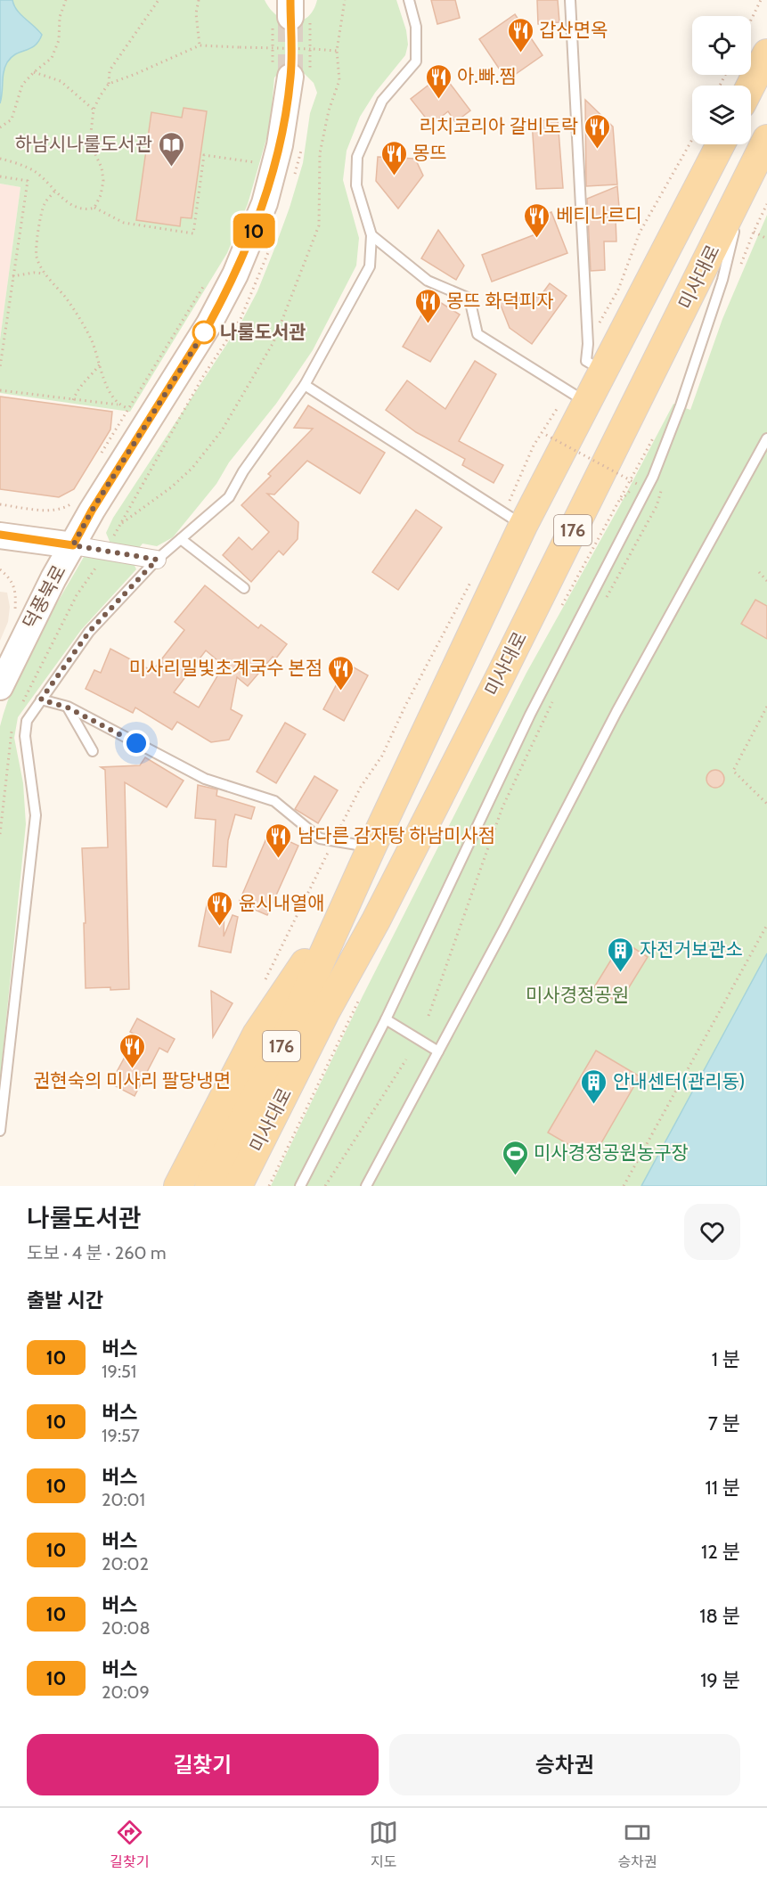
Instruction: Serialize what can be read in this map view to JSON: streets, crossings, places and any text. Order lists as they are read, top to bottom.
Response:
{
  "streets": {
    "main road": ["미사대로", "176"],
    "street": ["덕풍북로"]
  },
  "parks": ["미사경정공원"],
  "places": {
    "restaurant": [
      "갑산면옥",
      "아.빠.찜",
      "리치코리아 갈비도락",
      "몽뜨",
      "베티나르디",
      "몽뜨 화덕피자",
      "미사리밀빛초계국수 본점",
      "남다른 감자탕 하남미사점",
      "윤시내열애",
      "권현숙의 미사리 팔당냉면"
    ],
    "library": ["하남시나룰도서관"],
    "other": ["나룰도서관"],
    "building": ["자전거보관소", "안내센터(관리동)"],
    "sports": ["미사경정공원농구장"]
  },
  "lines": ["bus line 10"],
  "page": {
    "on_map": "10",
    "heading": [
      ["나룰도서관", "도보 · 4 분 · 260 m"],
      "출발 시간"
    ],
    "list": [
      {
        "mark": "10",
        "name": "버스",
        "note": "19:51",
        "value": "1 분"
      },
      {
        "mark": "10",
        "name": "버스",
        "note": "19:57",
        "value": "7 분"
      },
      {
        "mark": "10",
        "name": "버스",
        "note": "20:01",
        "value": "11 분"
      },
      {
        "mark": "10",
        "name": "버스",
        "note": "20:02",
        "value": "12 분"
      },
      {
        "mark": "10",
        "name": "버스",
        "note": "20:08",
        "value": "18 분"
      },
      {
        "mark": "10",
        "name": "버스",
        "note": "20:09",
        "value": "19 분"
      }
    ],
    "buttons": ["길찾기", "승차권"],
    "tabs": ["길찾기", "지도", "승차권"]
  }
}
